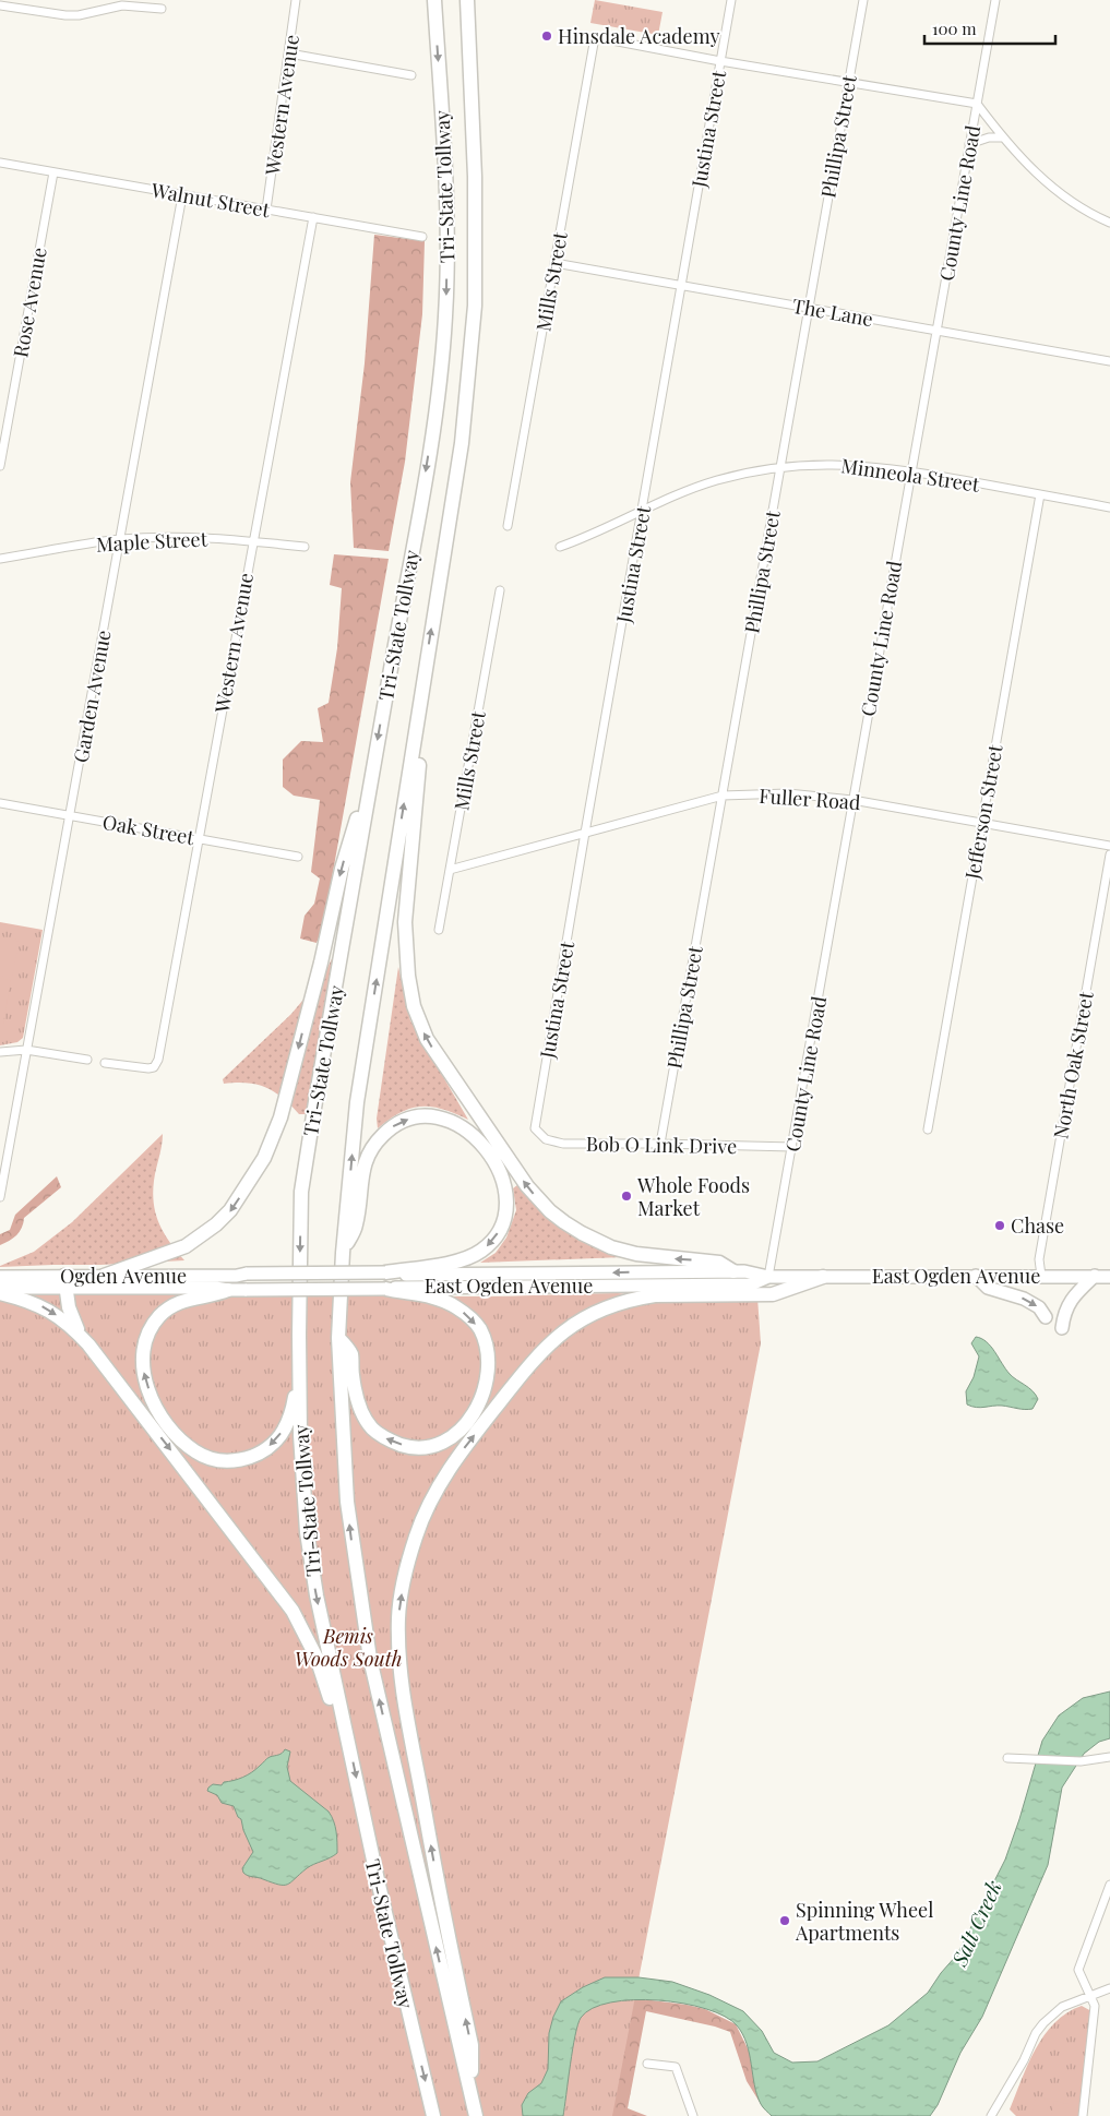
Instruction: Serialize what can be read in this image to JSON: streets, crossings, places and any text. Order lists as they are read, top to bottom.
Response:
{
  "streets": {
    "highway": ["Tri-State Tollway"],
    "main road": ["Ogden Avenue", "East Ogden Avenue"],
    "street": [
      "Western Avenue",
      "Justina Street",
      "Phillipa Street",
      "Walnut Street",
      "County Line Road",
      "Mills Street",
      "Rose Avenue",
      "The Lane",
      "Minneola Street",
      "Maple Street",
      "Garden Avenue",
      "Fuller Road",
      "Jefferson Street",
      "Oak Street",
      "North Oak Street",
      "Bob O Link Drive"
    ]
  },
  "crossings": [
    ["Western Avenue", "Walnut Street"],
    ["Western Avenue", "Maple Street"],
    ["Western Avenue", "Oak Street"],
    ["Justina Street", "Mills Street"],
    ["Justina Street", "The Lane"],
    ["Justina Street", "Minneola Street"],
    ["Justina Street", "Fuller Road"],
    ["Justina Street", "Bob O Link Drive"],
    ["Phillipa Street", "The Lane"],
    ["Phillipa Street", "Minneola Street"],
    ["Phillipa Street", "Fuller Road"],
    ["Phillipa Street", "Bob O Link Drive"],
    ["Walnut Street", "Rose Avenue"],
    ["Walnut Street", "Garden Avenue"],
    ["County Line Road", "The Lane"],
    ["County Line Road", "Minneola Street"],
    ["County Line Road", "Fuller Road"],
    ["County Line Road", "Bob O Link Drive"],
    ["County Line Road", "East Ogden Avenue"],
    ["Mills Street", "The Lane"],
    ["Mills Street", "Fuller Road"],
    ["Minneola Street", "Jefferson Street"],
    ["Maple Street", "Garden Avenue"],
    ["Garden Avenue", "Oak Street"],
    ["Fuller Road", "Jefferson Street"],
    ["North Oak Street", "East Ogden Avenue"],
    ["Ogden Avenue", "East Ogden Avenue"]
  ],
  "water": ["Salt Creek"],
  "parks": ["Bemis Woods South"],
  "places": [
    "Hinsdale Academy",
    "Whole Foods Market",
    "Chase",
    "Spinning Wheel Apartments"
  ],
  "scale_bar": "100 m"
}
